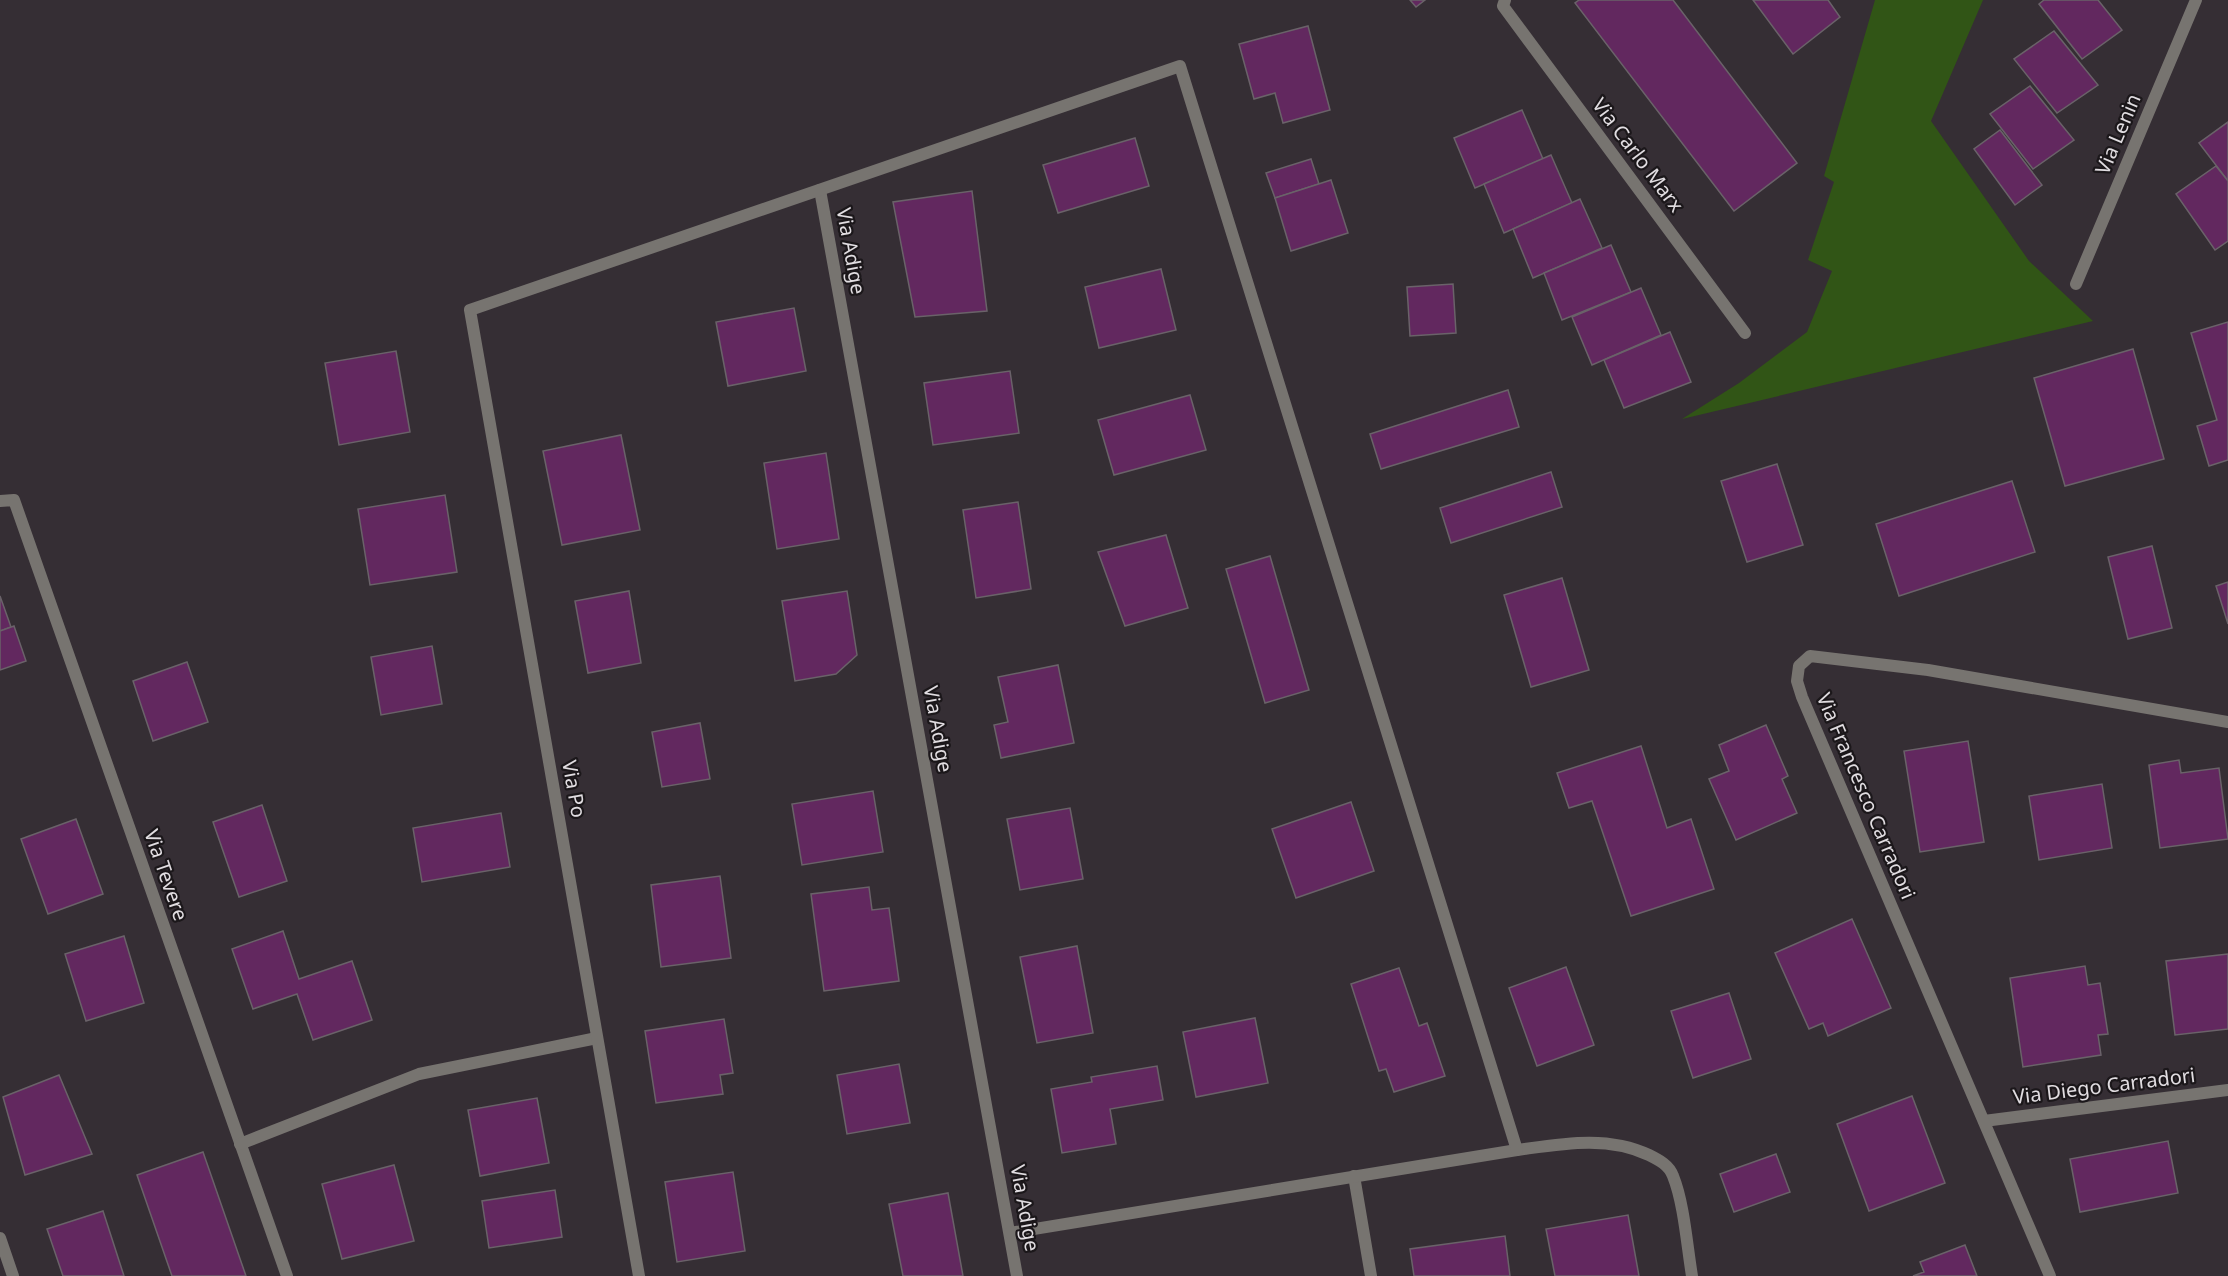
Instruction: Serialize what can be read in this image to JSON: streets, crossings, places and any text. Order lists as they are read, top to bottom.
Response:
{
  "streets": {
    "street": [
      "Via Lenin",
      "Via Carlo Marx",
      "Via Adige",
      "Via Po",
      "Via Francesco Carradori",
      "Via Tevere",
      "Via Diego Carradori"
    ]
  },
  "crossings": [
    ["Via Adige", "Via Po"],
    ["Via Francesco Carradori", "Via Diego Carradori"]
  ]
}
